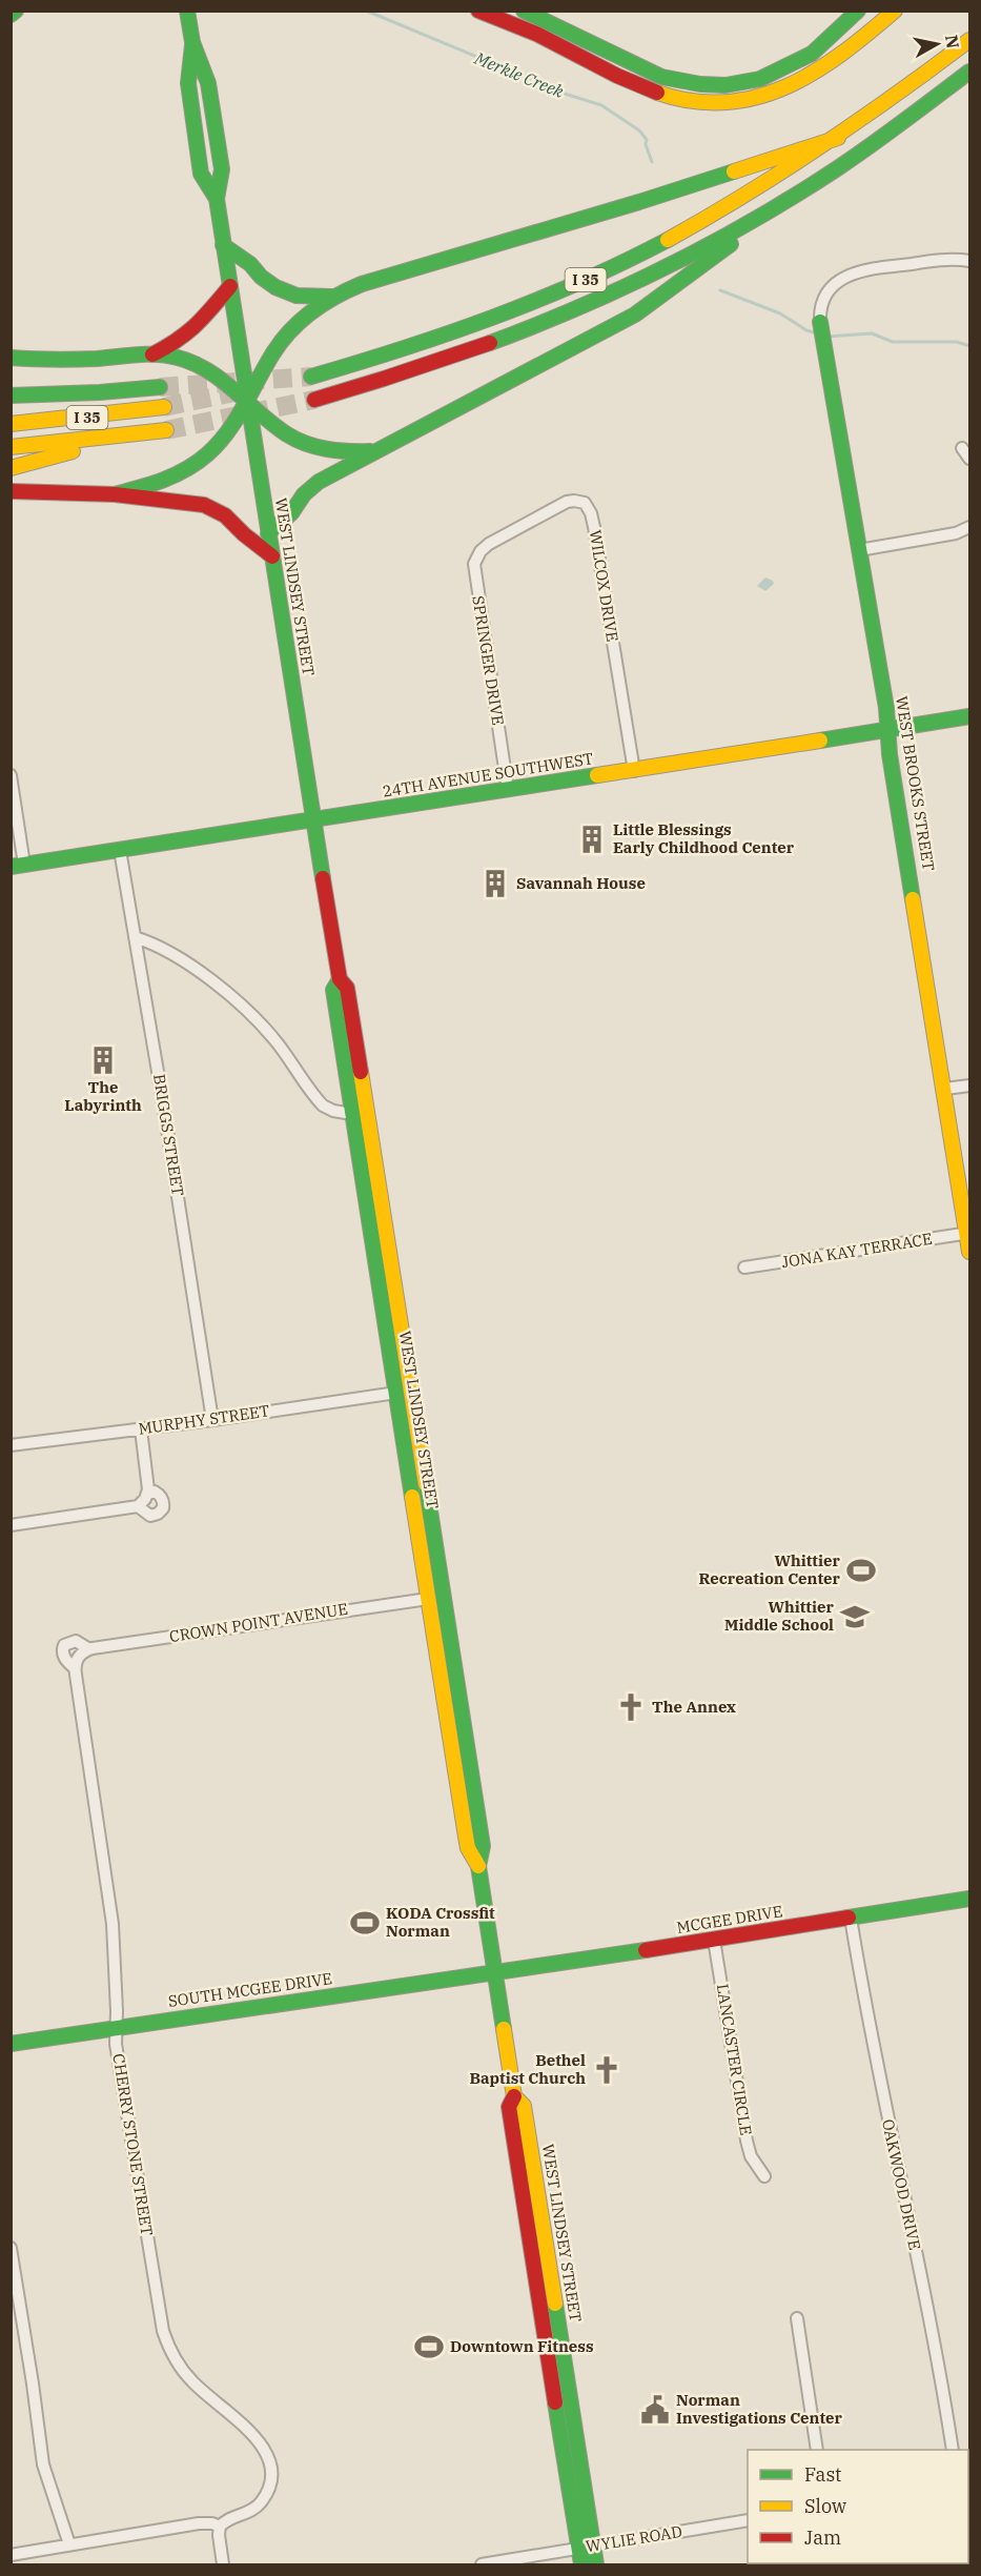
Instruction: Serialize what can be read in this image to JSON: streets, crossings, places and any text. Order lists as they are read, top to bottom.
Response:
{
  "streets": {
    "main road": [
      "I 35",
      "WEST LINDSEY STREET",
      "24TH AVENUE SOUTHWEST",
      "WEST BROOKS STREET",
      "MCGEE DRIVE",
      "SOUTH MCGEE DRIVE"
    ],
    "street": [
      "WILCOX DRIVE",
      "SPRINGER DRIVE",
      "BRIGGS STREET",
      "JONA KAY TERRACE",
      "MURPHY STREET",
      "CROWN POINT AVENUE",
      "LANCASTER CIRCLE",
      "CHERRY STONE STREET",
      "OAKWOOD DRIVE",
      "WYLIE ROAD"
    ]
  },
  "crossings": [
    ["WILCOX DRIVE", "SPRINGER DRIVE"],
    ["WILCOX DRIVE", "24TH AVENUE SOUTHWEST"],
    ["WEST LINDSEY STREET", "24TH AVENUE SOUTHWEST"],
    ["WEST LINDSEY STREET", "MURPHY STREET"],
    ["WEST LINDSEY STREET", "CROWN POINT AVENUE"],
    ["WEST LINDSEY STREET", "MCGEE DRIVE"],
    ["WEST LINDSEY STREET", "SOUTH MCGEE DRIVE"],
    ["WEST LINDSEY STREET", "WYLIE ROAD"],
    ["SPRINGER DRIVE", "24TH AVENUE SOUTHWEST"],
    ["24TH AVENUE SOUTHWEST", "WEST BROOKS STREET"],
    ["24TH AVENUE SOUTHWEST", "BRIGGS STREET"],
    ["WEST BROOKS STREET", "JONA KAY TERRACE"],
    ["BRIGGS STREET", "MURPHY STREET"],
    ["CROWN POINT AVENUE", "CHERRY STONE STREET"],
    ["MCGEE DRIVE", "SOUTH MCGEE DRIVE"],
    ["MCGEE DRIVE", "LANCASTER CIRCLE"],
    ["MCGEE DRIVE", "OAKWOOD DRIVE"],
    ["SOUTH MCGEE DRIVE", "CHERRY STONE STREET"]
  ],
  "water": ["Merkle Creek"],
  "places": {
    "building": ["Little Blessings Early Childhood Center", "Savannah House", "The Labyrinth"],
    "sports": ["Whittier Recreation Center", "KODA Crossfit Norman", "Downtown Fitness"],
    "school or university": ["Whittier Middle School"],
    "church": ["The Annex", "Bethel Baptist Church"],
    "public building": ["Norman Investigations Center"]
  },
  "legend": ["Fast", "Slow", "Jam"],
  "north": "right"
}
